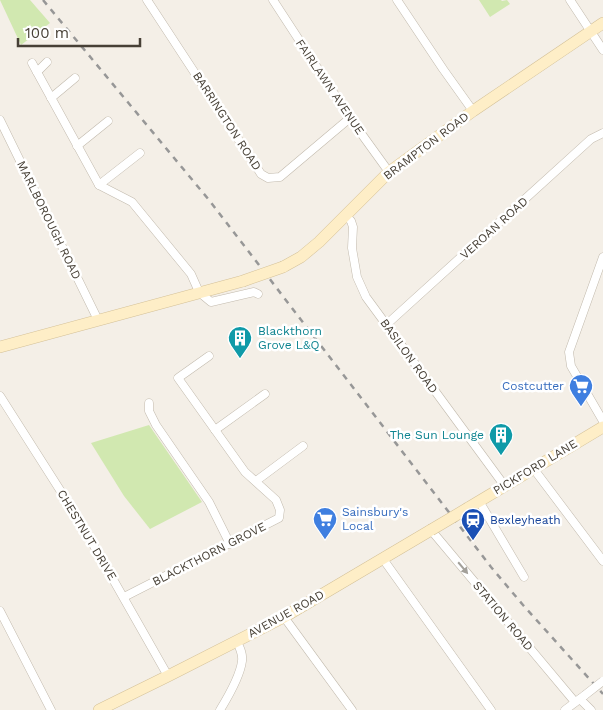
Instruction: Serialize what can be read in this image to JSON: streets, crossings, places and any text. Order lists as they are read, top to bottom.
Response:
{
  "streets": {
    "street": [
      "FAIRLAWN AVENUE",
      "BARRINGTON ROAD",
      "BRAMPTON ROAD",
      "MARLBOROUGH ROAD",
      "VEROAN ROAD",
      "BASILON ROAD",
      "PICKFORD LANE",
      "CHESTNUT DRIVE",
      "BLACKTHORN GROVE",
      "AVENUE ROAD",
      "STATION ROAD"
    ]
  },
  "crossings": [
    ["FAIRLAWN AVENUE", "BARRINGTON ROAD"],
    ["FAIRLAWN AVENUE", "BRAMPTON ROAD"],
    ["BRAMPTON ROAD", "MARLBOROUGH ROAD"],
    ["BRAMPTON ROAD", "BASILON ROAD"],
    ["VEROAN ROAD", "BASILON ROAD"],
    ["BASILON ROAD", "PICKFORD LANE"],
    ["PICKFORD LANE", "AVENUE ROAD"],
    ["CHESTNUT DRIVE", "BLACKTHORN GROVE"],
    ["CHESTNUT DRIVE", "AVENUE ROAD"],
    ["AVENUE ROAD", "STATION ROAD"]
  ],
  "places": {
    "building": ["Blackthorn Grove L&Q", "The Sun Lounge"],
    "supermarket": ["Costcutter", "Sainsbury's Local"],
    "station": ["Bexleyheath"]
  },
  "scale_bar": "100 m"
}
